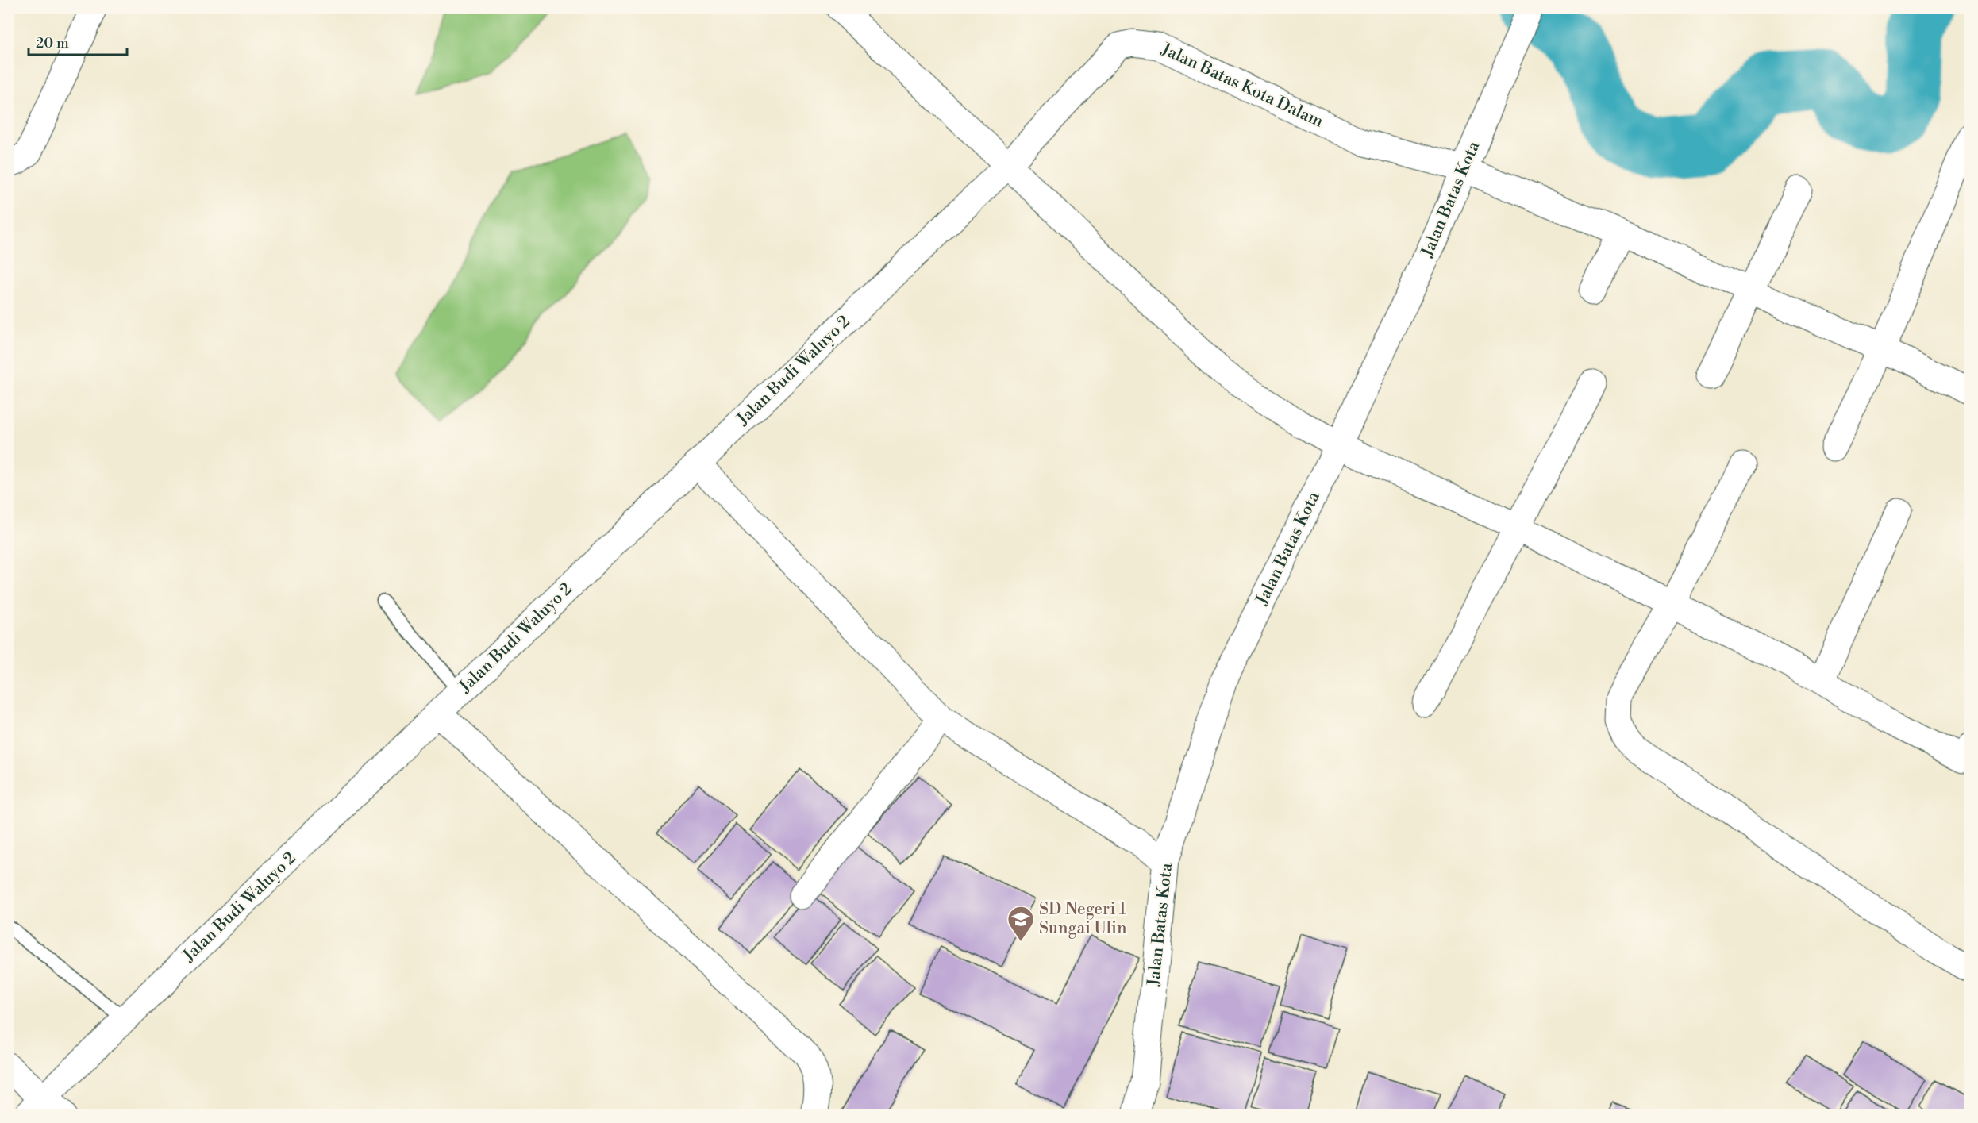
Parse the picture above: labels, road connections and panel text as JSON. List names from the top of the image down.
{
  "streets": {
    "street": ["Jalan Batas Kota Dalam", "Jalan Batas Kota", "Jalan Budi Waluyo 2"]
  },
  "crossings": [
    ["Jalan Batas Kota Dalam", "Jalan Batas Kota"],
    ["Jalan Batas Kota Dalam", "Jalan Budi Waluyo 2"]
  ],
  "places": {
    "school or university": ["SD Negeri 1 Sungai Ulin"]
  },
  "scale_bar": "20 m"
}
